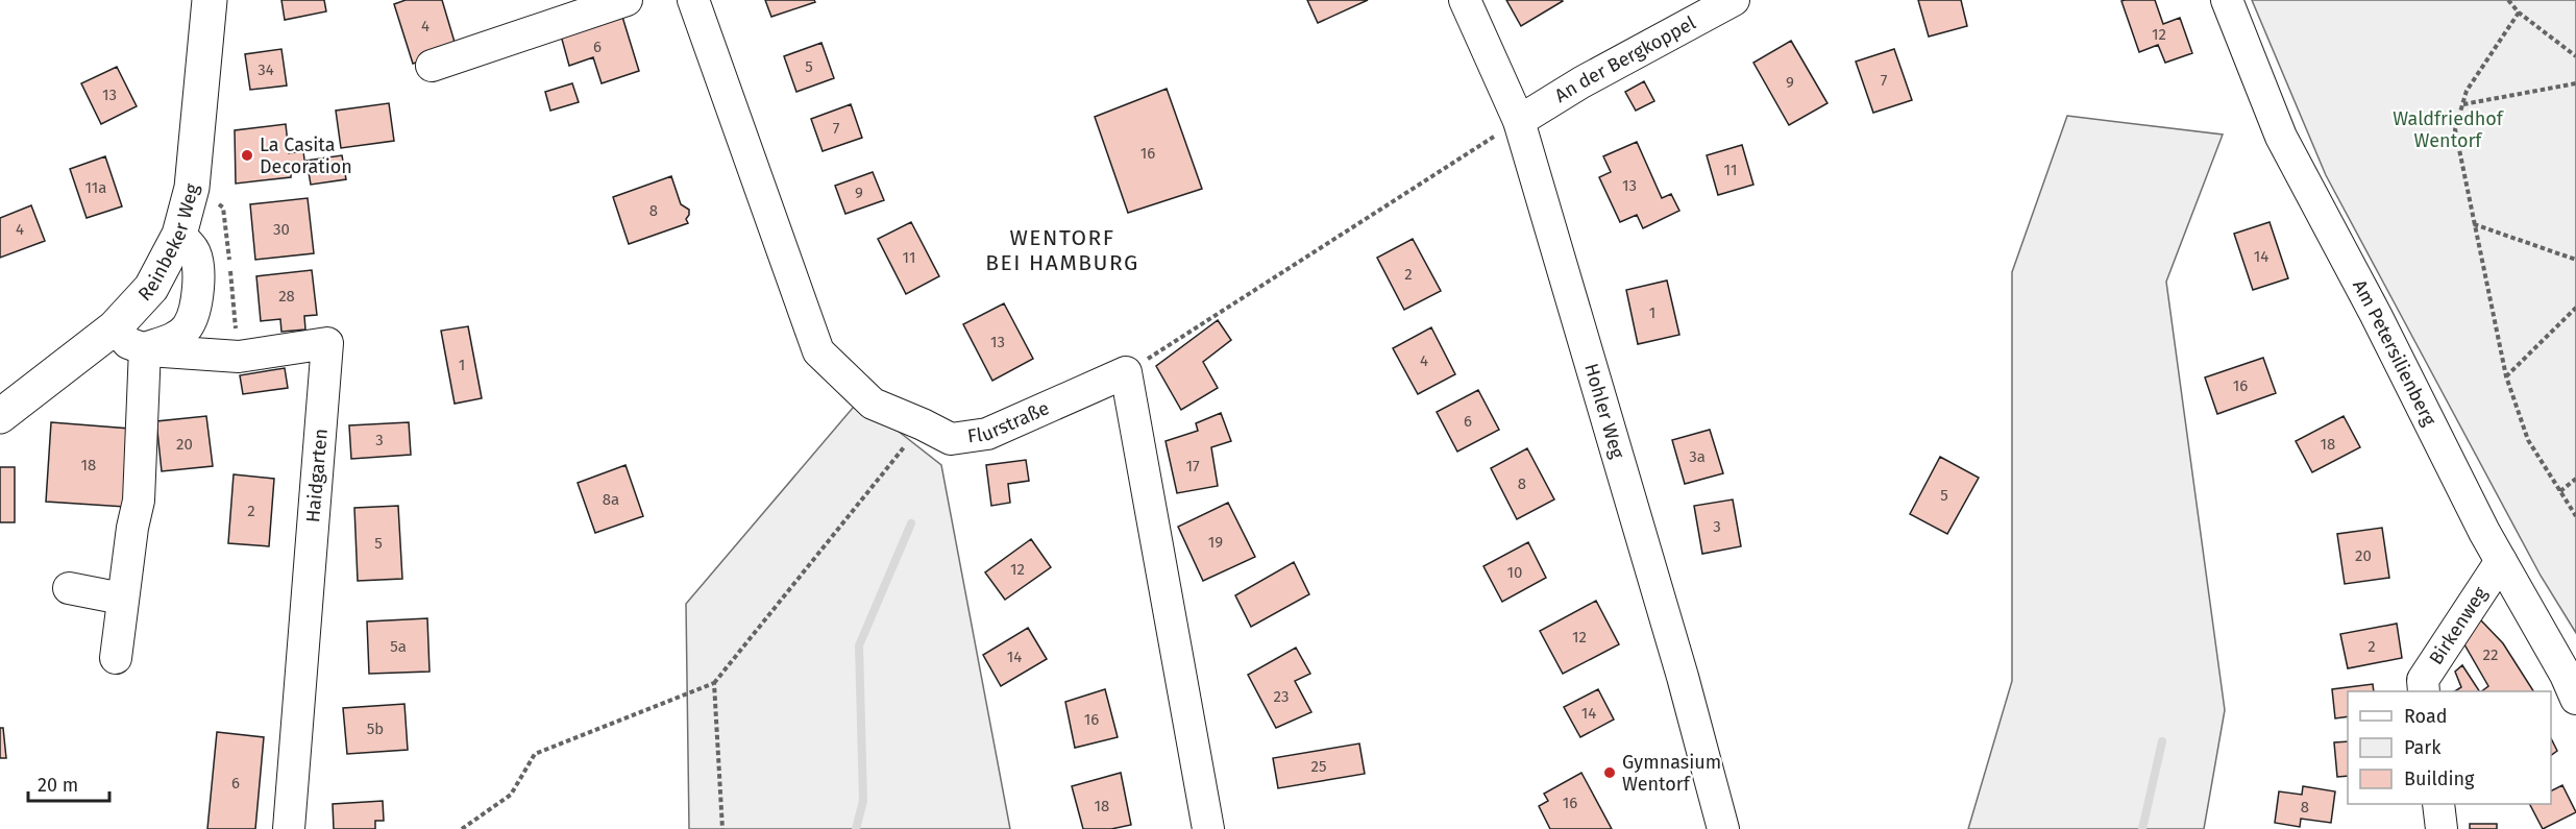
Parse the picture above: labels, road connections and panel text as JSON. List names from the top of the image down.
{
  "streets": {
    "main road": ["Reinbeker Weg"],
    "street": [
      "An der Bergkoppel",
      "Am Petersilienberg",
      "Hohler Weg",
      "Flurstraße",
      "Haidgarten",
      "Birkenweg"
    ]
  },
  "crossings": [
    ["An der Bergkoppel", "Hohler Weg"],
    ["Reinbeker Weg", "Haidgarten"],
    ["Am Petersilienberg", "Birkenweg"]
  ],
  "districts": ["WENTORF BEI HAMBURG"],
  "parks": ["Waldfriedhof Wentorf"],
  "places": ["La Casita Decoration", "Gymnasium Wentorf"],
  "house_numbers": [
    "4",
    "12",
    "6",
    "5",
    "34",
    "7",
    "9",
    "13",
    "7",
    "16",
    "11",
    "13",
    "11a",
    "9",
    "8",
    "4",
    "30",
    "14",
    "11",
    "2",
    "28",
    "1",
    "13",
    "4",
    "1",
    "16",
    "6",
    "3",
    "20",
    "18",
    "3a",
    "18",
    "17",
    "8",
    "5",
    "8a",
    "2",
    "3",
    "19",
    "5",
    "20",
    "12",
    "10",
    "12",
    "5a",
    "2",
    "22",
    "14",
    "23",
    "14",
    "16",
    "5b",
    "25",
    "6",
    "16",
    "18",
    "8"
  ],
  "legend": ["Road", "Park", "Building"],
  "scale_bar": "20 m"
}
